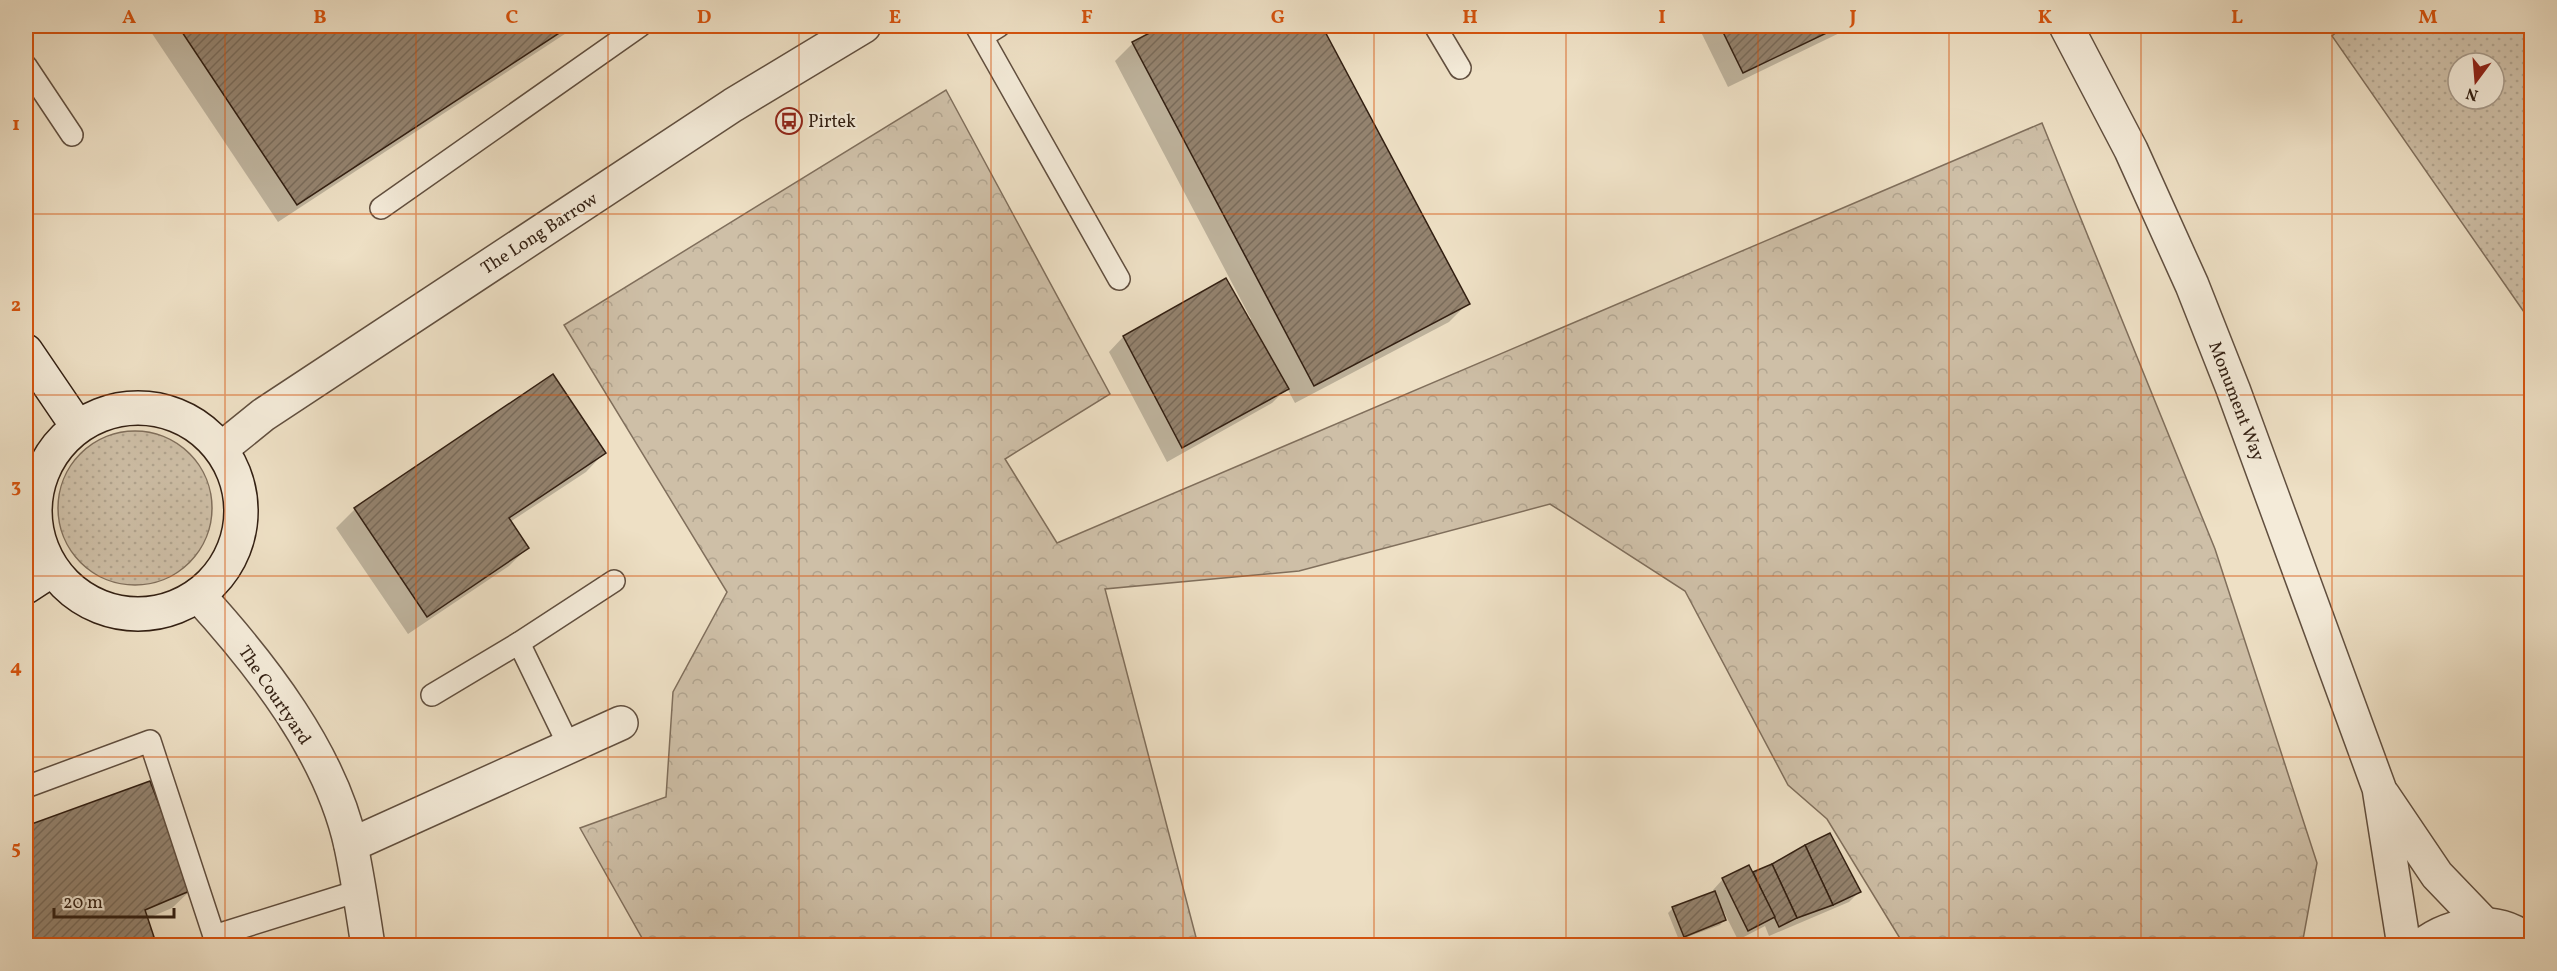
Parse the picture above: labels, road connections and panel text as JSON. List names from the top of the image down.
{
  "streets": {
    "street": ["The Long Barrow", "Monument Way", "The Courtyard"]
  },
  "crossings": [
    ["The Long Barrow", "The Courtyard"]
  ],
  "places": {
    "bus stop": ["Pirtek"]
  },
  "scale_bar": "20 m",
  "north": "bottom",
  "grid": {
    "columns": [
      "A",
      "B",
      "C",
      "D",
      "E",
      "F",
      "G",
      "H",
      "I",
      "J",
      "K",
      "L",
      "M"
    ],
    "rows": [
      "1",
      "2",
      "3",
      "4",
      "5"
    ]
  }
}
